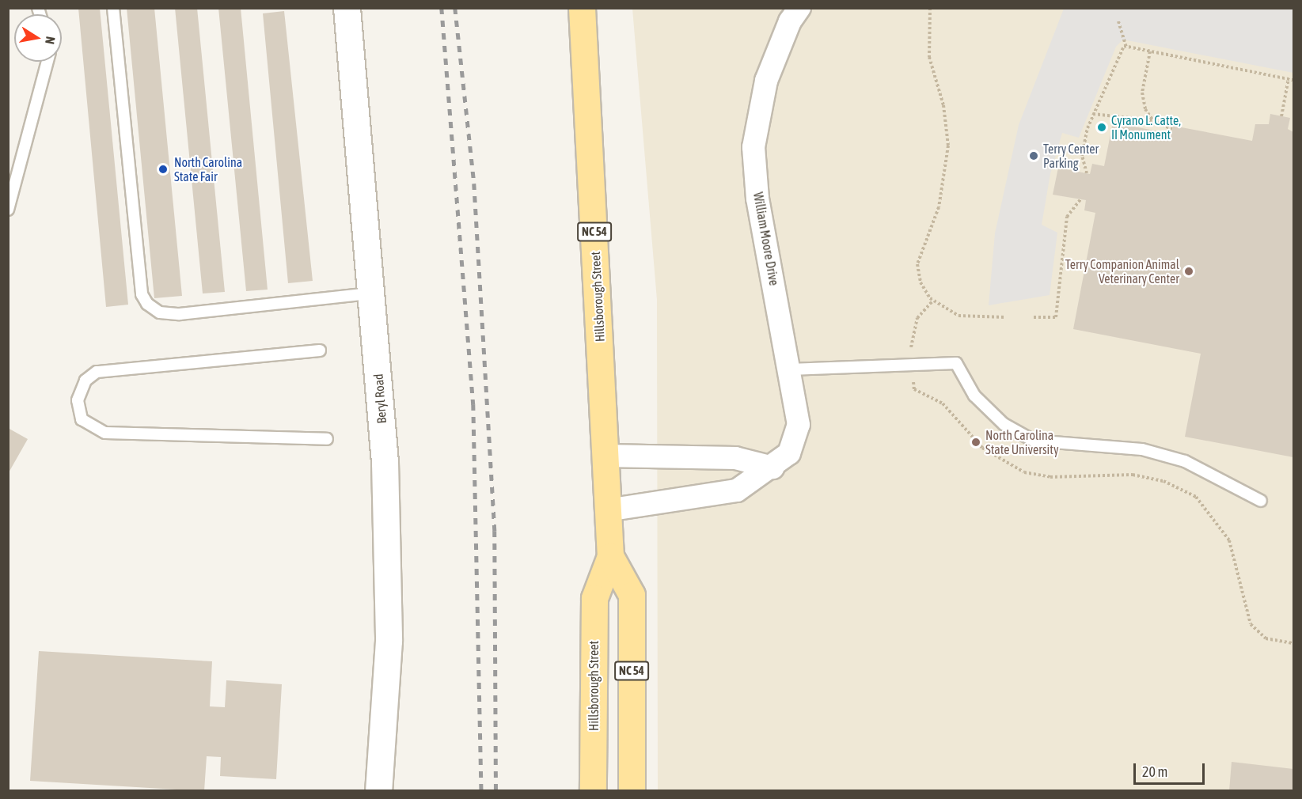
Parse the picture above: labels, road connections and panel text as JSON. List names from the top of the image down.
{
  "streets": {
    "main road": ["NC 54", "Hillsborough Street"],
    "street": ["William Moore Drive", "Beryl Road"]
  },
  "crossings": [
    ["William Moore Drive", "Hillsborough Street"]
  ],
  "places": [
    "Cyrano L. Catte, II Monument",
    "Terry Center Parking",
    "North Carolina State Fair",
    "Terry Companion Animal Veterinary Center",
    "North Carolina State University"
  ],
  "scale_bar": "20 m",
  "north": "right"
}
